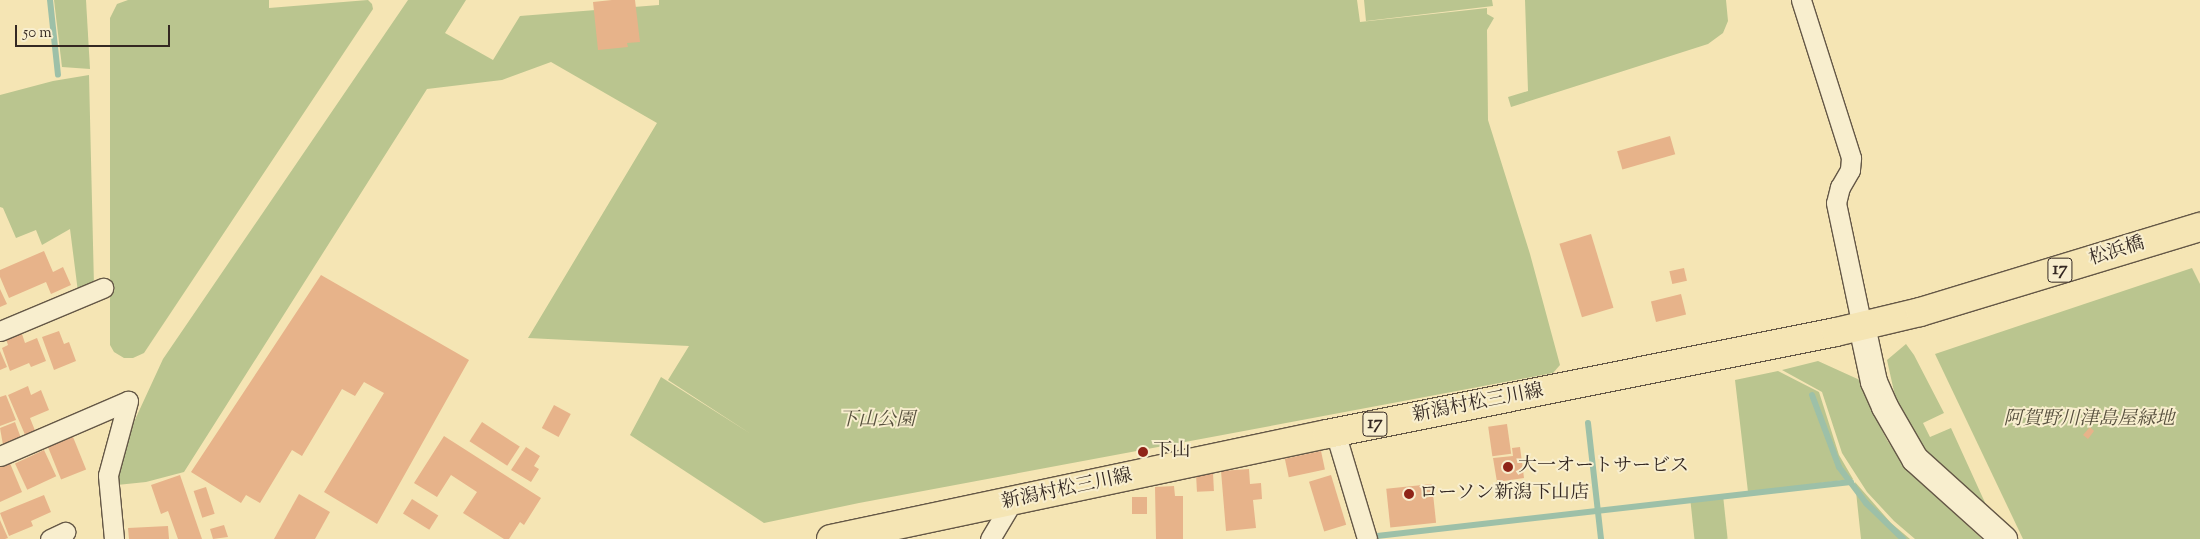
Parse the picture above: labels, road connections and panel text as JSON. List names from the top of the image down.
{
  "streets": {
    "main road": ["松浜橋", "17", "新潟村松三川線"]
  },
  "crossings": [
    ["松浜橋", "新潟村松三川線"]
  ],
  "parks": ["阿賀野川津島屋緑地", "下山公園"],
  "places": ["下山", "大一オートサービス", "ローソン新潟下山店"],
  "scale_bar": "50 m"
}
